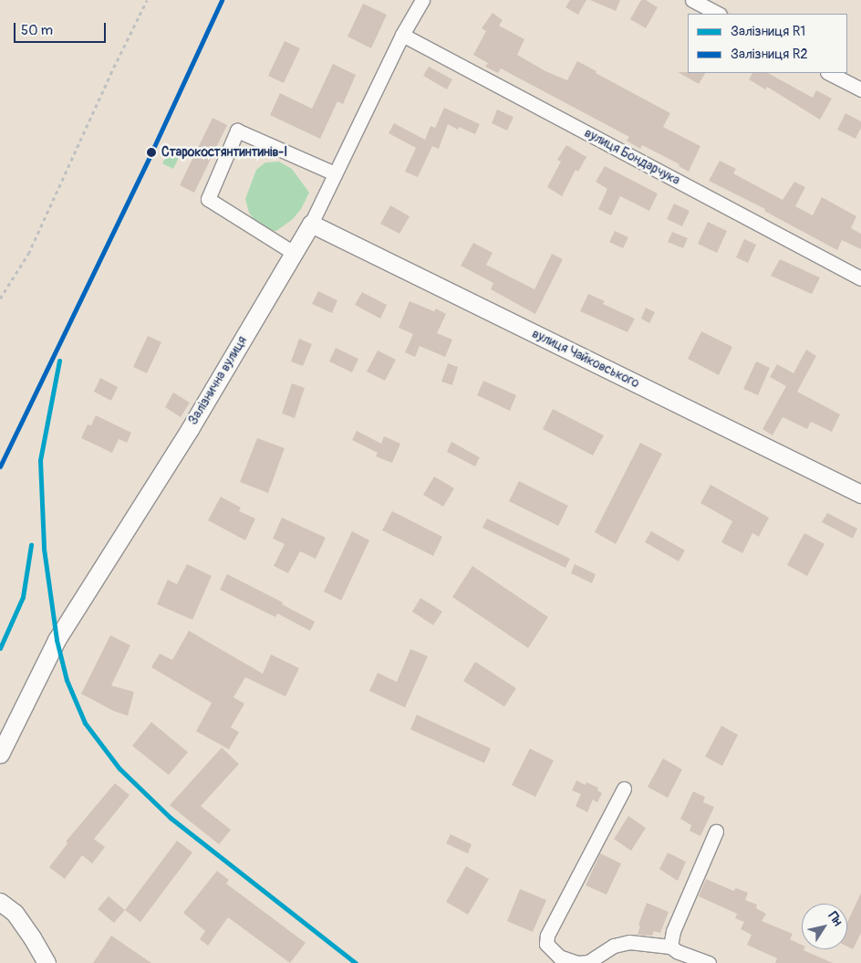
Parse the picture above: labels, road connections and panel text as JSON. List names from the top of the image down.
{
  "streets": {
    "street": ["вулиця Бондарчука", "вулиця Чайковського", "Залізнична вулиця"]
  },
  "crossings": [
    ["вулиця Бондарчука", "Залізнична вулиця"],
    ["вулиця Чайковського", "Залізнична вулиця"]
  ],
  "places": ["Старокостянтинтинів-І"],
  "lines": ["rail line R2", "rail line R1"],
  "legend": ["Залізниця R1", "Залізниця R2"],
  "scale_bar": "50 m",
  "north": "top right"
}
